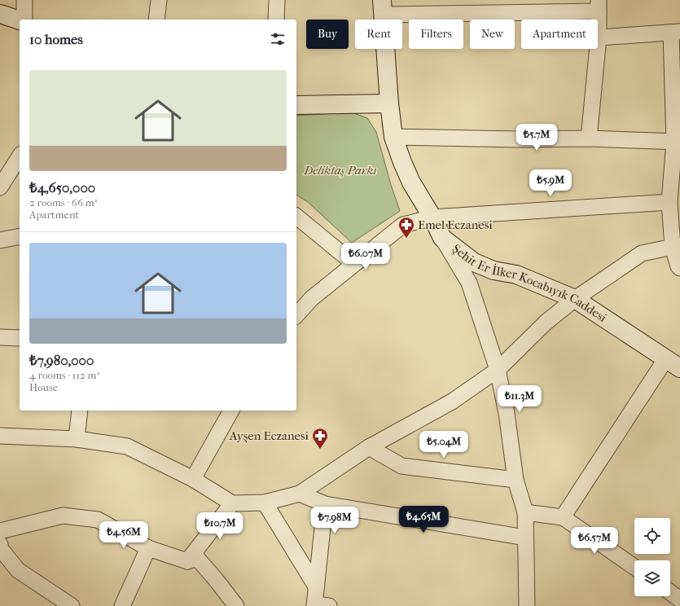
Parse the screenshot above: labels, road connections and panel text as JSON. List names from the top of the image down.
{
  "streets": {
    "main road": ["Şehit Er İlker Kocabıyık Caddesi"]
  },
  "parks": ["Deliktaş Parkı"],
  "places": {
    "pharmacy": ["Emel Eczanesi", "Ayşen Eczanesi"]
  },
  "page": {
    "chip": [
      "Buy",
      "Rent",
      "Filters",
      "New",
      "Apartment"
    ],
    "heading": "10 homes",
    "list": [
      {
        "name": "₺4,650,000",
        "note": "2 rooms · 66 m² · Apartment"
      },
      {
        "name": "₺7,980,000",
        "note": "4 rooms · 112 m² · House"
      }
    ],
    "price": [
      "₺5.7M",
      "₺5.9M",
      "₺6.07M",
      "₺11.3M",
      "₺5.04M",
      "₺4.65M",
      "₺7.98M",
      "₺10.7M",
      "₺4.56M",
      "₺6.57M"
    ]
  }
}
